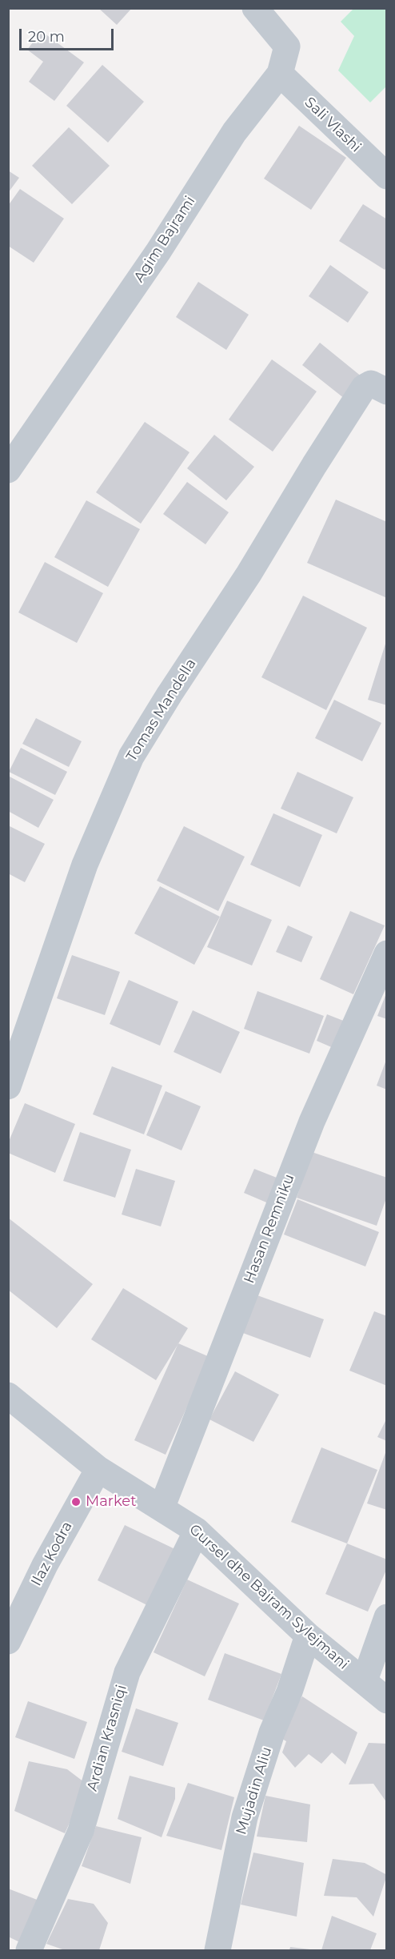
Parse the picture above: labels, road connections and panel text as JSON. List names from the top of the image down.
{
  "streets": {
    "street": [
      "Sali Vlashi",
      "Agim Bajrami",
      "Tomas Mandella",
      "Hasan Remniku",
      "Ilaz Kodra",
      "Gursel dhe Bajram Sylejmani",
      "Ardian Krasniqi",
      "Mujadin Aliu"
    ]
  },
  "crossings": [
    ["Sali Vlashi", "Agim Bajrami"],
    ["Hasan Remniku", "Gursel dhe Bajram Sylejmani"],
    ["Ilaz Kodra", "Gursel dhe Bajram Sylejmani"],
    ["Gursel dhe Bajram Sylejmani", "Ardian Krasniqi"],
    ["Gursel dhe Bajram Sylejmani", "Mujadin Aliu"]
  ],
  "places": ["Market"],
  "scale_bar": "20 m"
}
